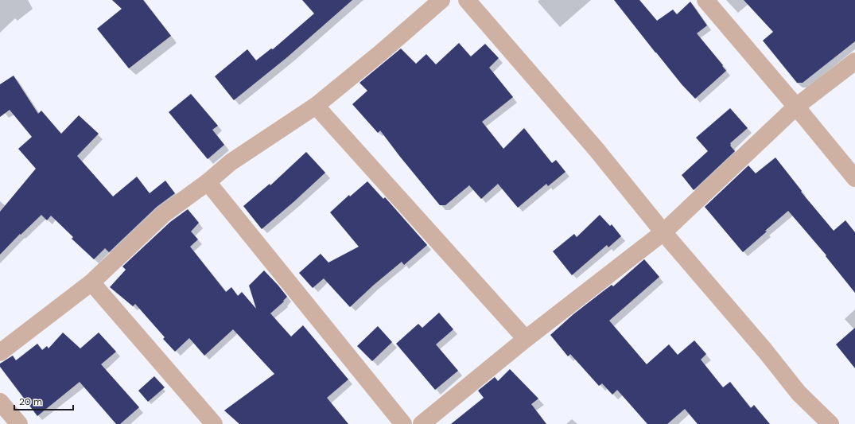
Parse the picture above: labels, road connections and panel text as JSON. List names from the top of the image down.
{
  "scale_bar": "20 m"
}
